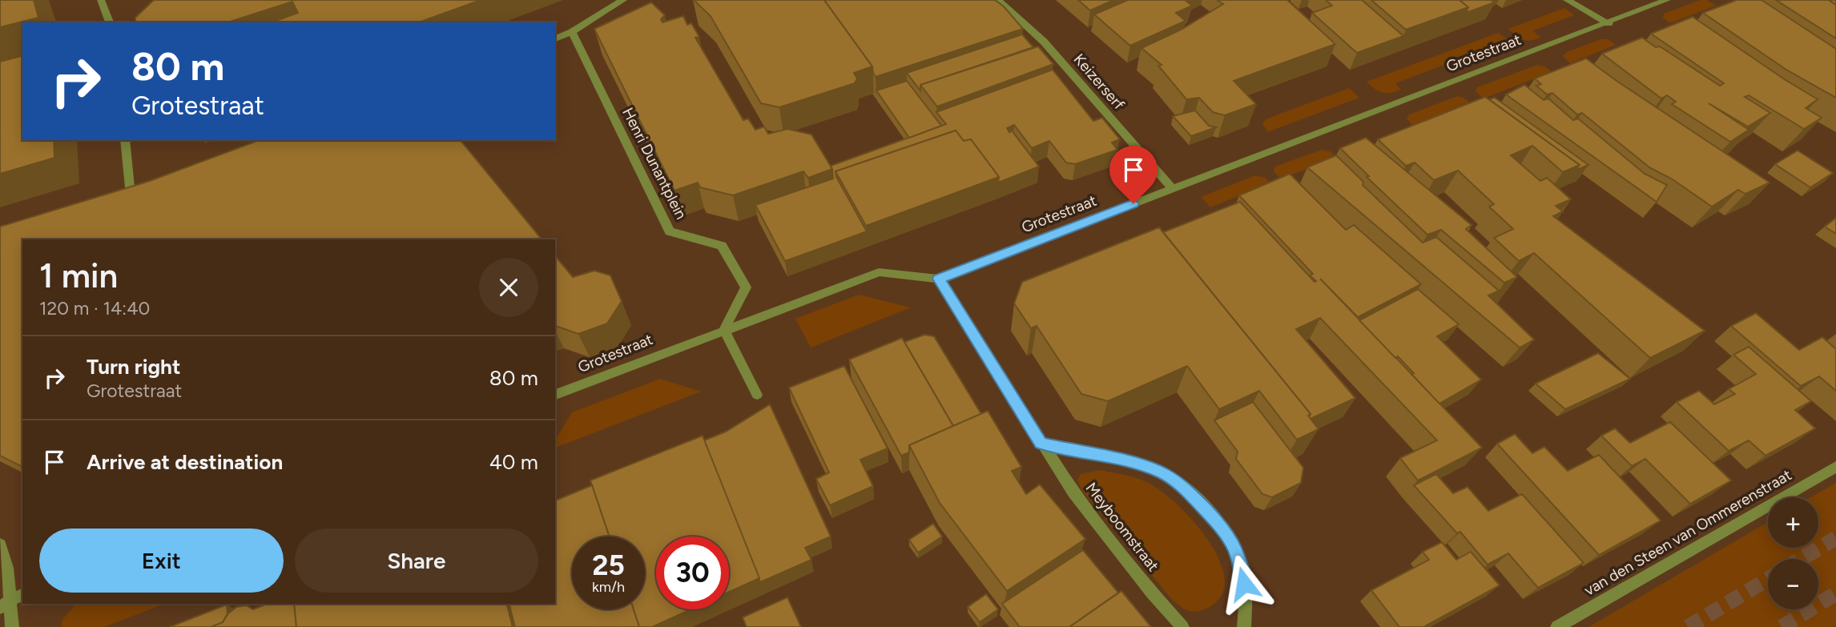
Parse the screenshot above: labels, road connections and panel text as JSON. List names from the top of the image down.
{
  "streets": {
    "street": [
      "Grotestraat",
      "Keizerserf",
      "Henri Dunantplein",
      "Meyboomstraat",
      "van den Steen van Ommerenstraat"
    ]
  },
  "crossings": [
    ["Grotestraat", "Keizerserf"],
    ["Grotestraat", "Henri Dunantplein"],
    ["Grotestraat", "Meyboomstraat"]
  ],
  "page": {
    "turn": ["80 m", "Grotestraat"],
    "heading": ["1 min", "120 m · 14:40"],
    "list": [
      {
        "name": "Turn right",
        "note": "Grotestraat",
        "value": "80 m"
      },
      {
        "name": "Arrive at destination",
        "value": "40 m"
      }
    ],
    "map_buttons": ["+", "−"],
    "buttons": ["Exit", "Share"],
    "speed": "25 km/h",
    "limit": "30"
  }
}
